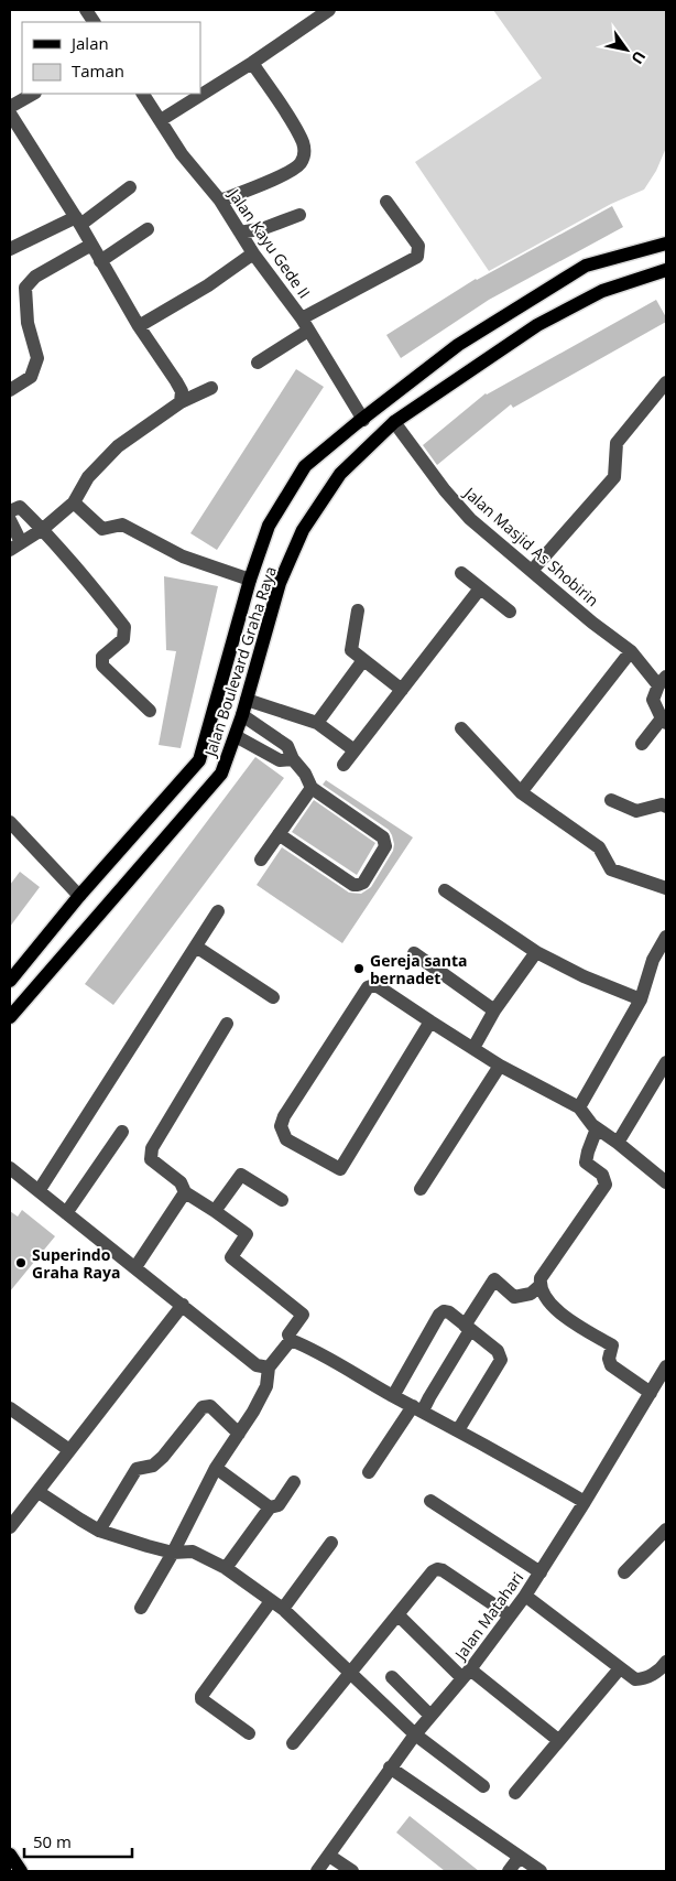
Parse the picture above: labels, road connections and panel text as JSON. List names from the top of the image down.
{
  "streets": {
    "main road": ["Jalan Boulevard Graha Raya"],
    "street": ["Jalan Kayu Gede II", "Jalan Masjid As Shobirin", "Jalan Matahari"]
  },
  "crossings": [
    ["Jalan Kayu Gede II", "Jalan Boulevard Graha Raya"],
    ["Jalan Masjid As Shobirin", "Jalan Boulevard Graha Raya"]
  ],
  "places": ["Gereja santa bernadet", "Superindo Graha Raya"],
  "legend": ["Jalan", "Taman"],
  "scale_bar": "50 m",
  "north": "bottom right"
}
